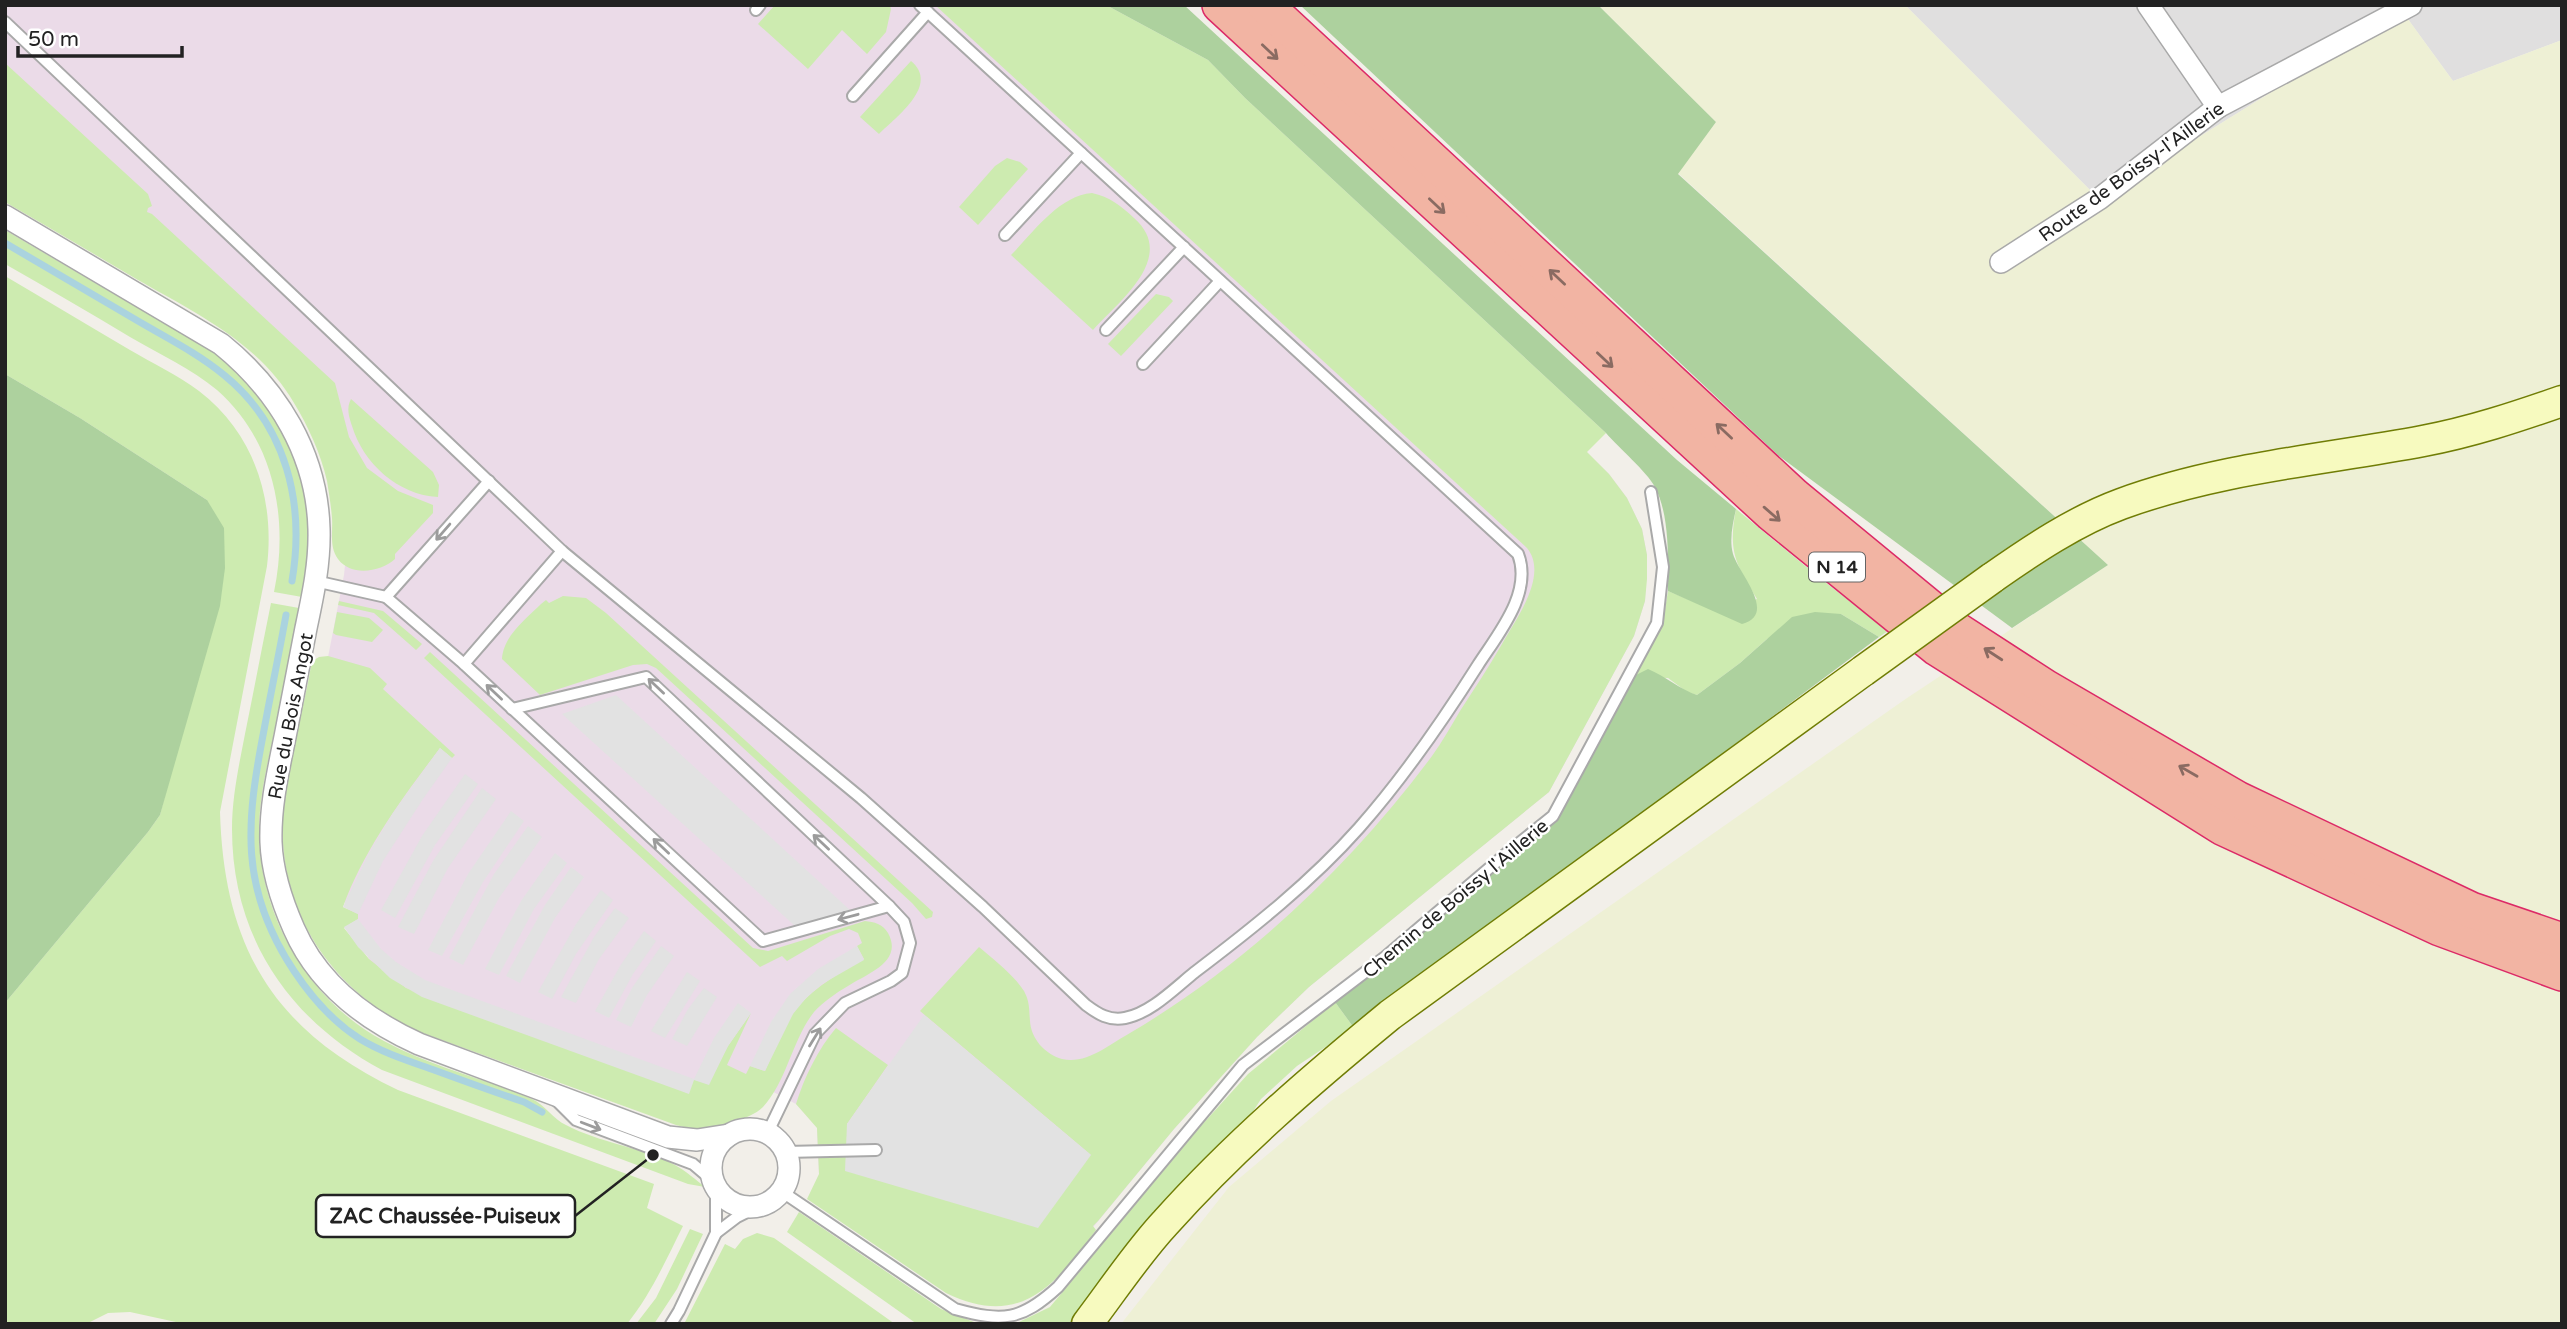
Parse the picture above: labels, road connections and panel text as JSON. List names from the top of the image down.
{
  "streets": {
    "highway": ["N 14"],
    "street": ["Route de Boissy-l'Aillerie", "Rue du Bois Angot"],
    "lane": ["Chemin de Boissy l'Aillerie"]
  },
  "crossings": [
    ["Rue du Bois Angot", "Chemin de Boissy l'Aillerie"]
  ],
  "places": ["ZAC Chaussée-Puiseux"],
  "scale_bar": "50 m"
}
